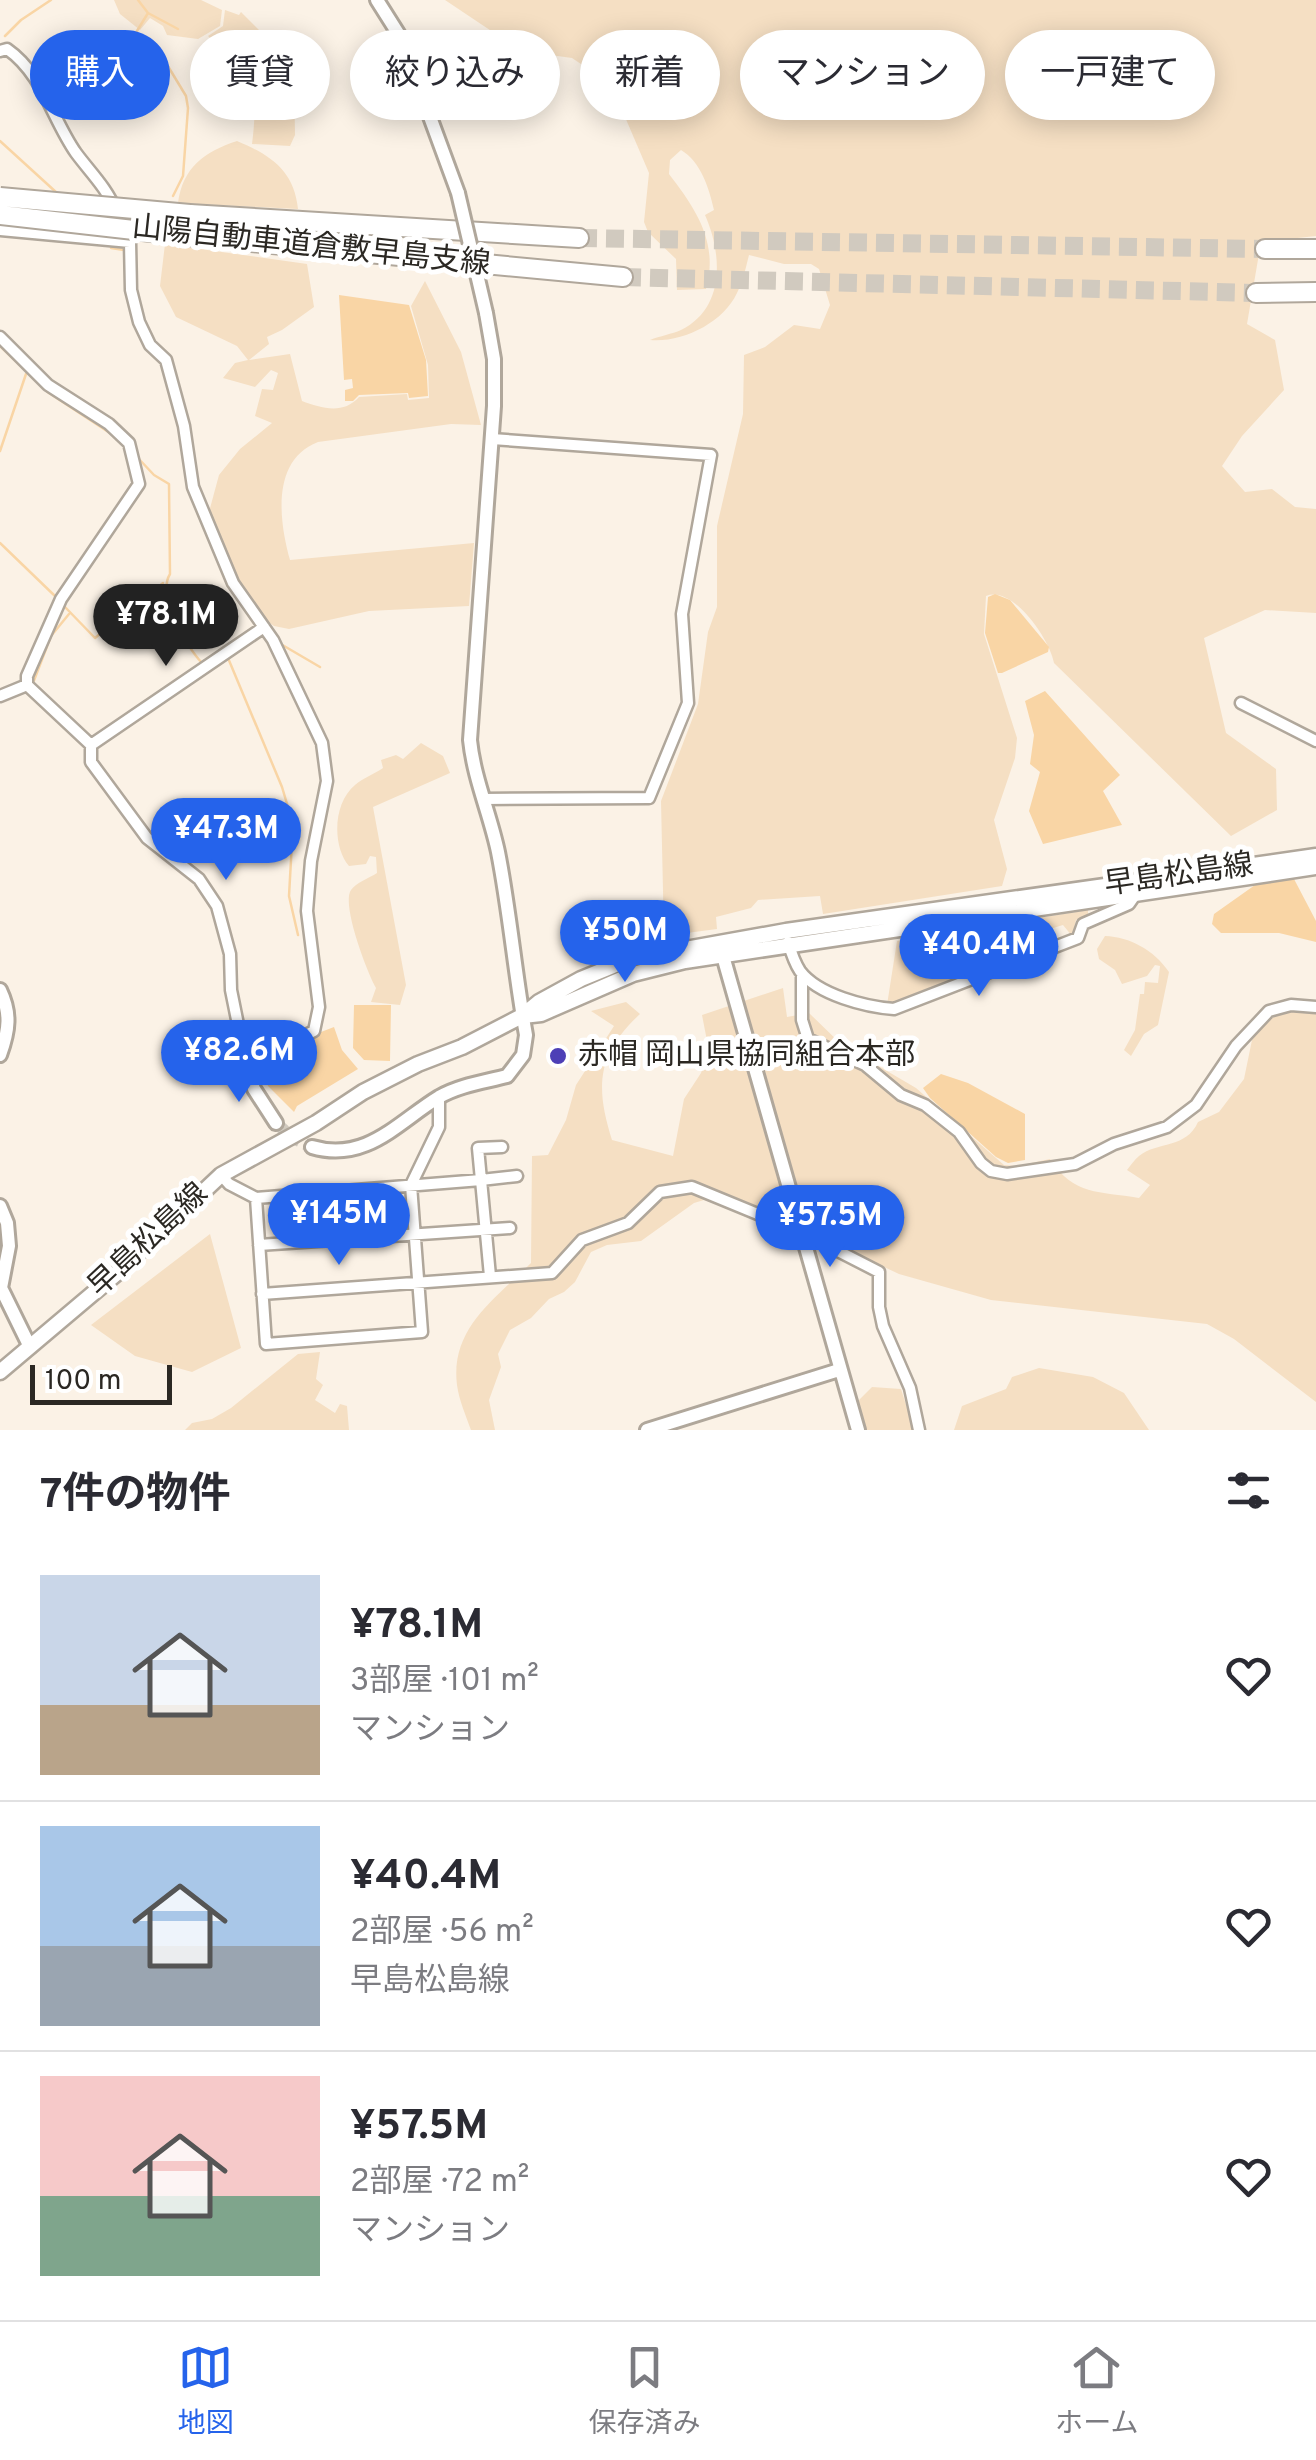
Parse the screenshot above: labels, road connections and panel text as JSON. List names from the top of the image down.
{
  "streets": {
    "highway": ["山陽自動車道倉敷早島支線"],
    "main road": ["早島松島線"]
  },
  "places": ["赤帽 岡山県協同組合本部"],
  "scale_bar": "100 m",
  "page": {
    "chip": [
      "購入",
      "賃貸",
      "絞り込み",
      "新着",
      "マンション",
      "一戸建て"
    ],
    "price": [
      "¥78.1M",
      "¥47.3M",
      "¥50M",
      "¥40.4M",
      "¥82.6M",
      "¥145M",
      "¥57.5M"
    ],
    "scale": "100 m",
    "heading": "7件の物件",
    "list": [
      {
        "name": "¥78.1M",
        "note": "3部屋 · 101 m² · マンション"
      },
      {
        "name": "¥40.4M",
        "note": "2部屋 · 56 m² · 早島松島線"
      },
      {
        "name": "¥57.5M",
        "note": "2部屋 · 72 m² · マンション"
      }
    ],
    "tabs": ["地図", "保存済み", "ホーム"]
  }
}
